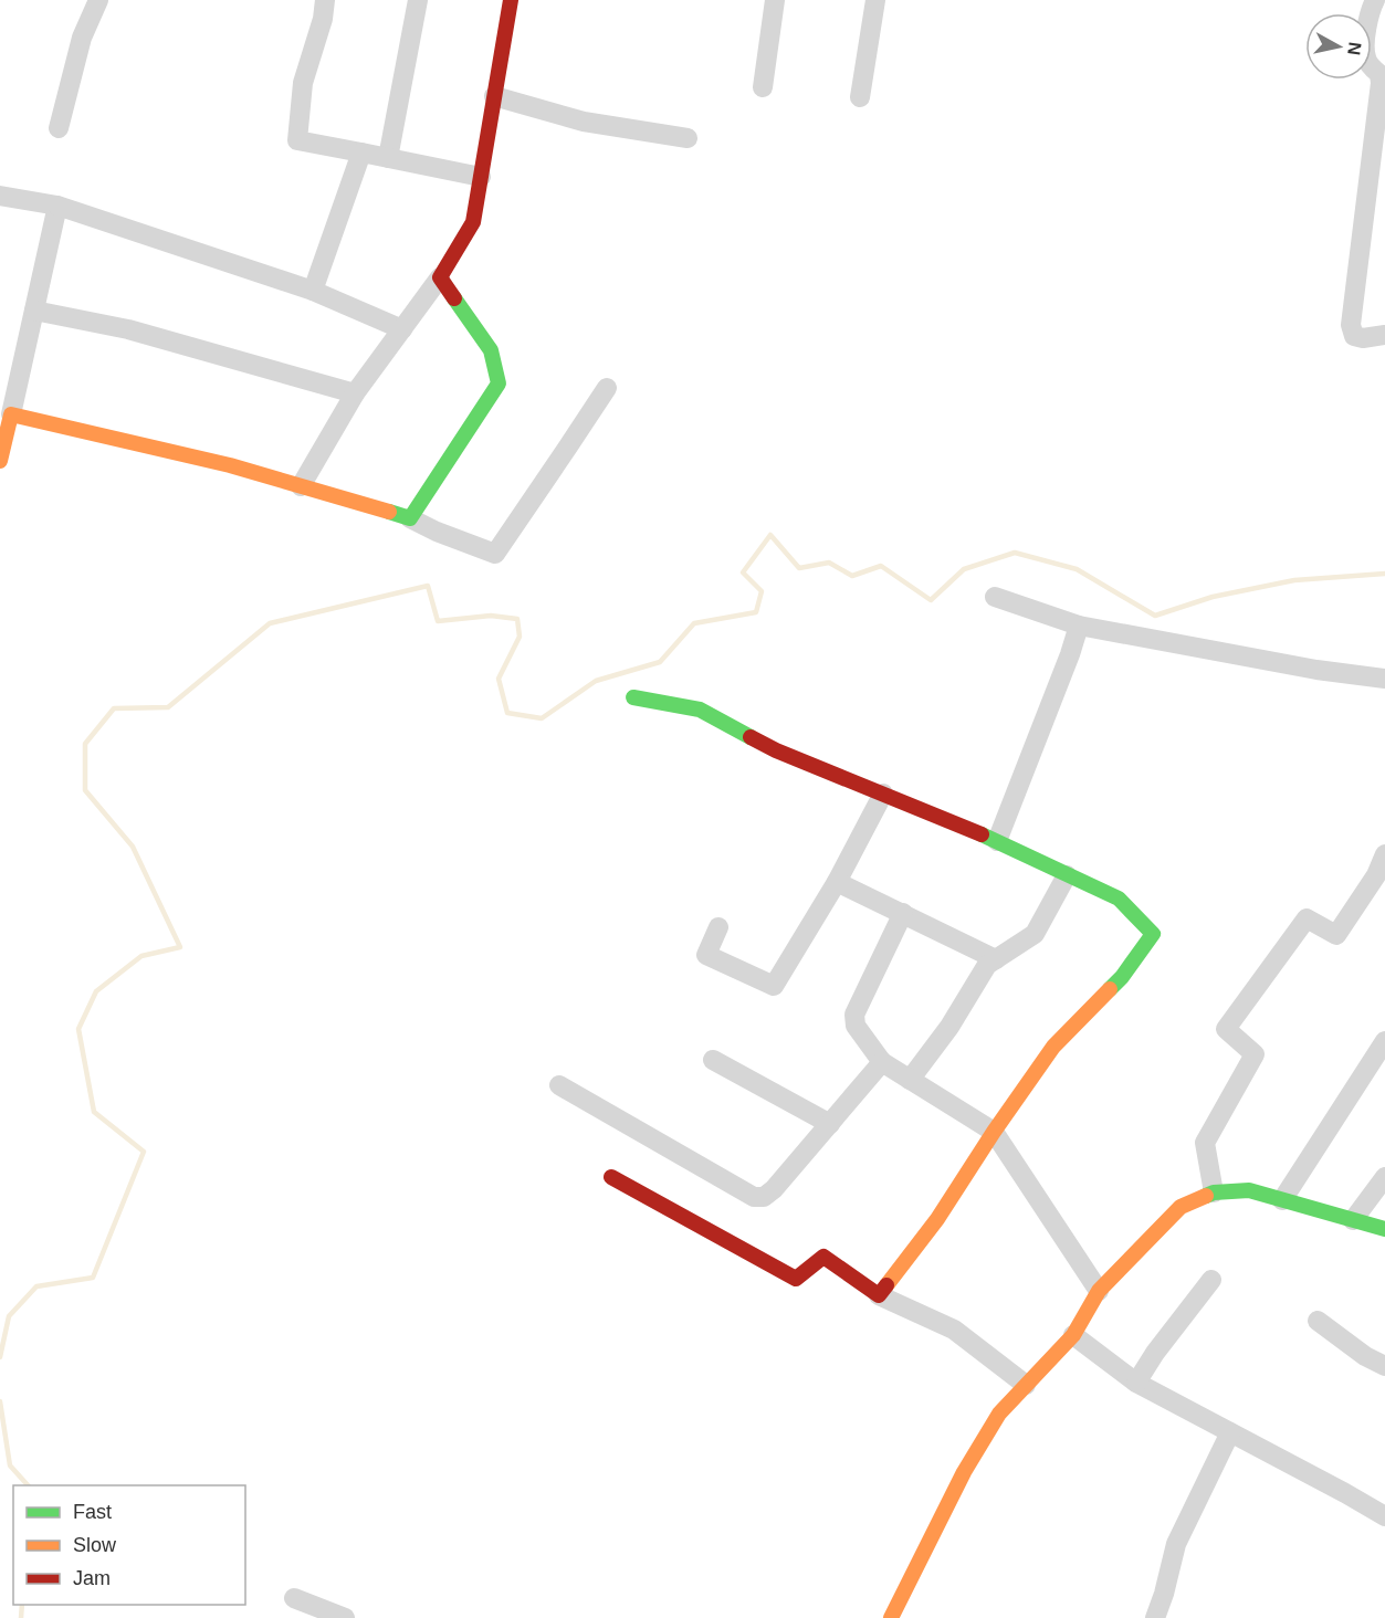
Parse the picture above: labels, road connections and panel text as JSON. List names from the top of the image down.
{
  "legend": ["Fast", "Slow", "Jam"],
  "north": "right"
}
